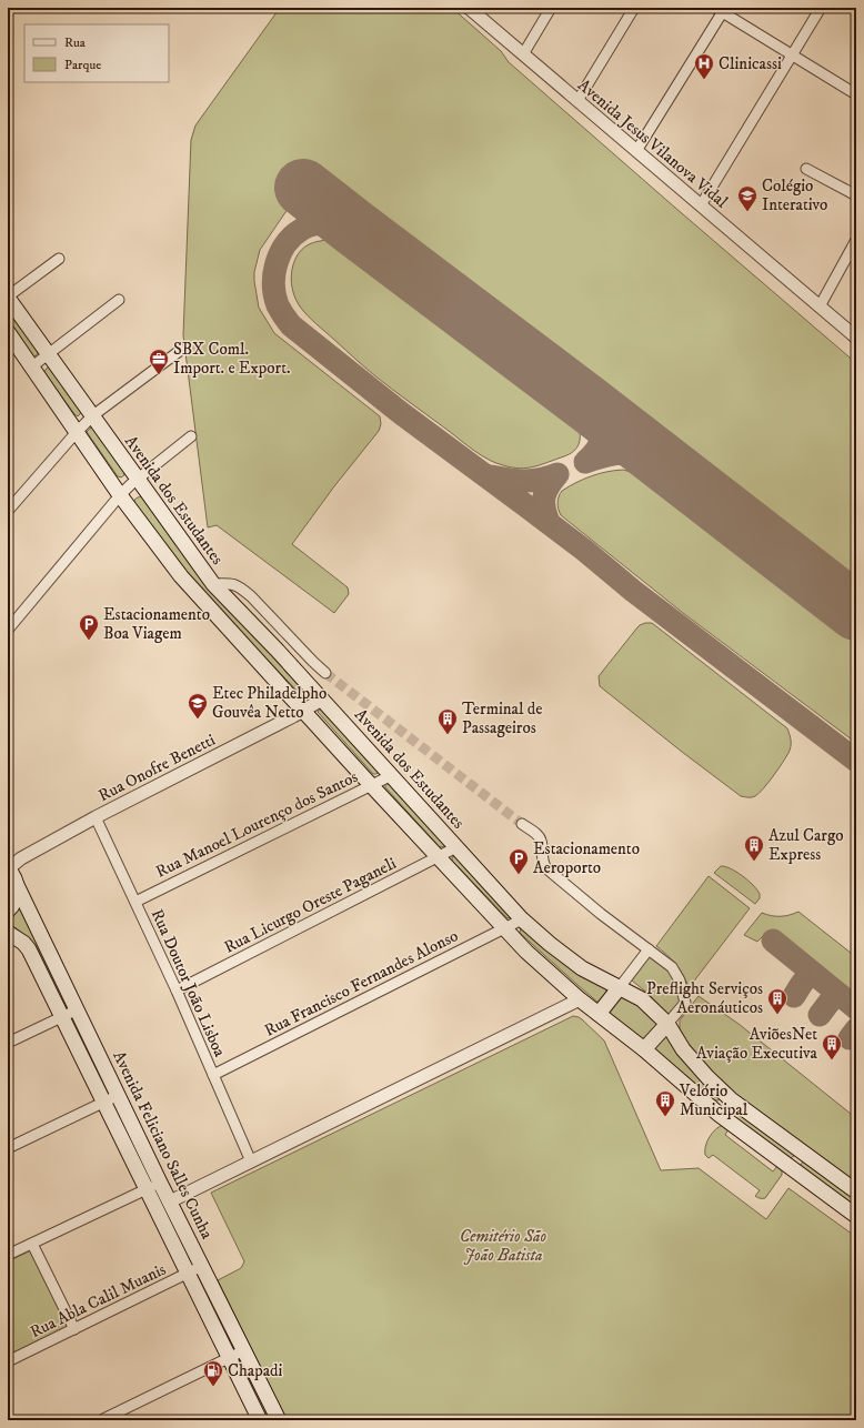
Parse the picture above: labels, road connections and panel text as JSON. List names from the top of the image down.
{
  "streets": {
    "main road": ["Avenida dos Estudantes", "Avenida Feliciano Salles Cunha"],
    "street": [
      "Avenida Jesus Vilanova Vidal",
      "Rua Onofre Benetti",
      "Rua Manoel Lourenço dos Santos",
      "Rua Licurgo Oreste Paganeli",
      "Rua Doutor João Lisboa",
      "Rua Francisco Fernandes Alonso",
      "Rua Abla Calil Muanis"
    ]
  },
  "crossings": [
    ["Avenida dos Estudantes", "Rua Onofre Benetti"],
    ["Avenida dos Estudantes", "Rua Manoel Lourenço dos Santos"],
    ["Avenida dos Estudantes", "Rua Licurgo Oreste Paganeli"],
    ["Avenida dos Estudantes", "Rua Francisco Fernandes Alonso"],
    ["Rua Onofre Benetti", "Rua Doutor João Lisboa"],
    ["Rua Onofre Benetti", "Avenida Feliciano Salles Cunha"],
    ["Rua Manoel Lourenço dos Santos", "Rua Doutor João Lisboa"],
    ["Rua Licurgo Oreste Paganeli", "Rua Doutor João Lisboa"],
    ["Rua Doutor João Lisboa", "Rua Francisco Fernandes Alonso"],
    ["Avenida Feliciano Salles Cunha", "Rua Abla Calil Muanis"]
  ],
  "parks": ["Cemitério São João Batista"],
  "places": {
    "hospital": ["Clinicassi"],
    "school or university": ["Colégio Interativo", "Etec Philadelpho Gouvêa Netto"],
    "office": ["SBX Coml. Import. e Export."],
    "parking": ["Estacionamento Boa Viagem", "Estacionamento Aeroporto"],
    "building": [
      "Terminal de Passageiros",
      "Azul Cargo Express",
      "Preflight Serviços Aeronáuticos",
      "AviõesNet Aviação Executiva",
      "Velório Municipal"
    ],
    "fuel station": ["Chapadi"]
  },
  "legend": ["Rua", "Parque"]
}
